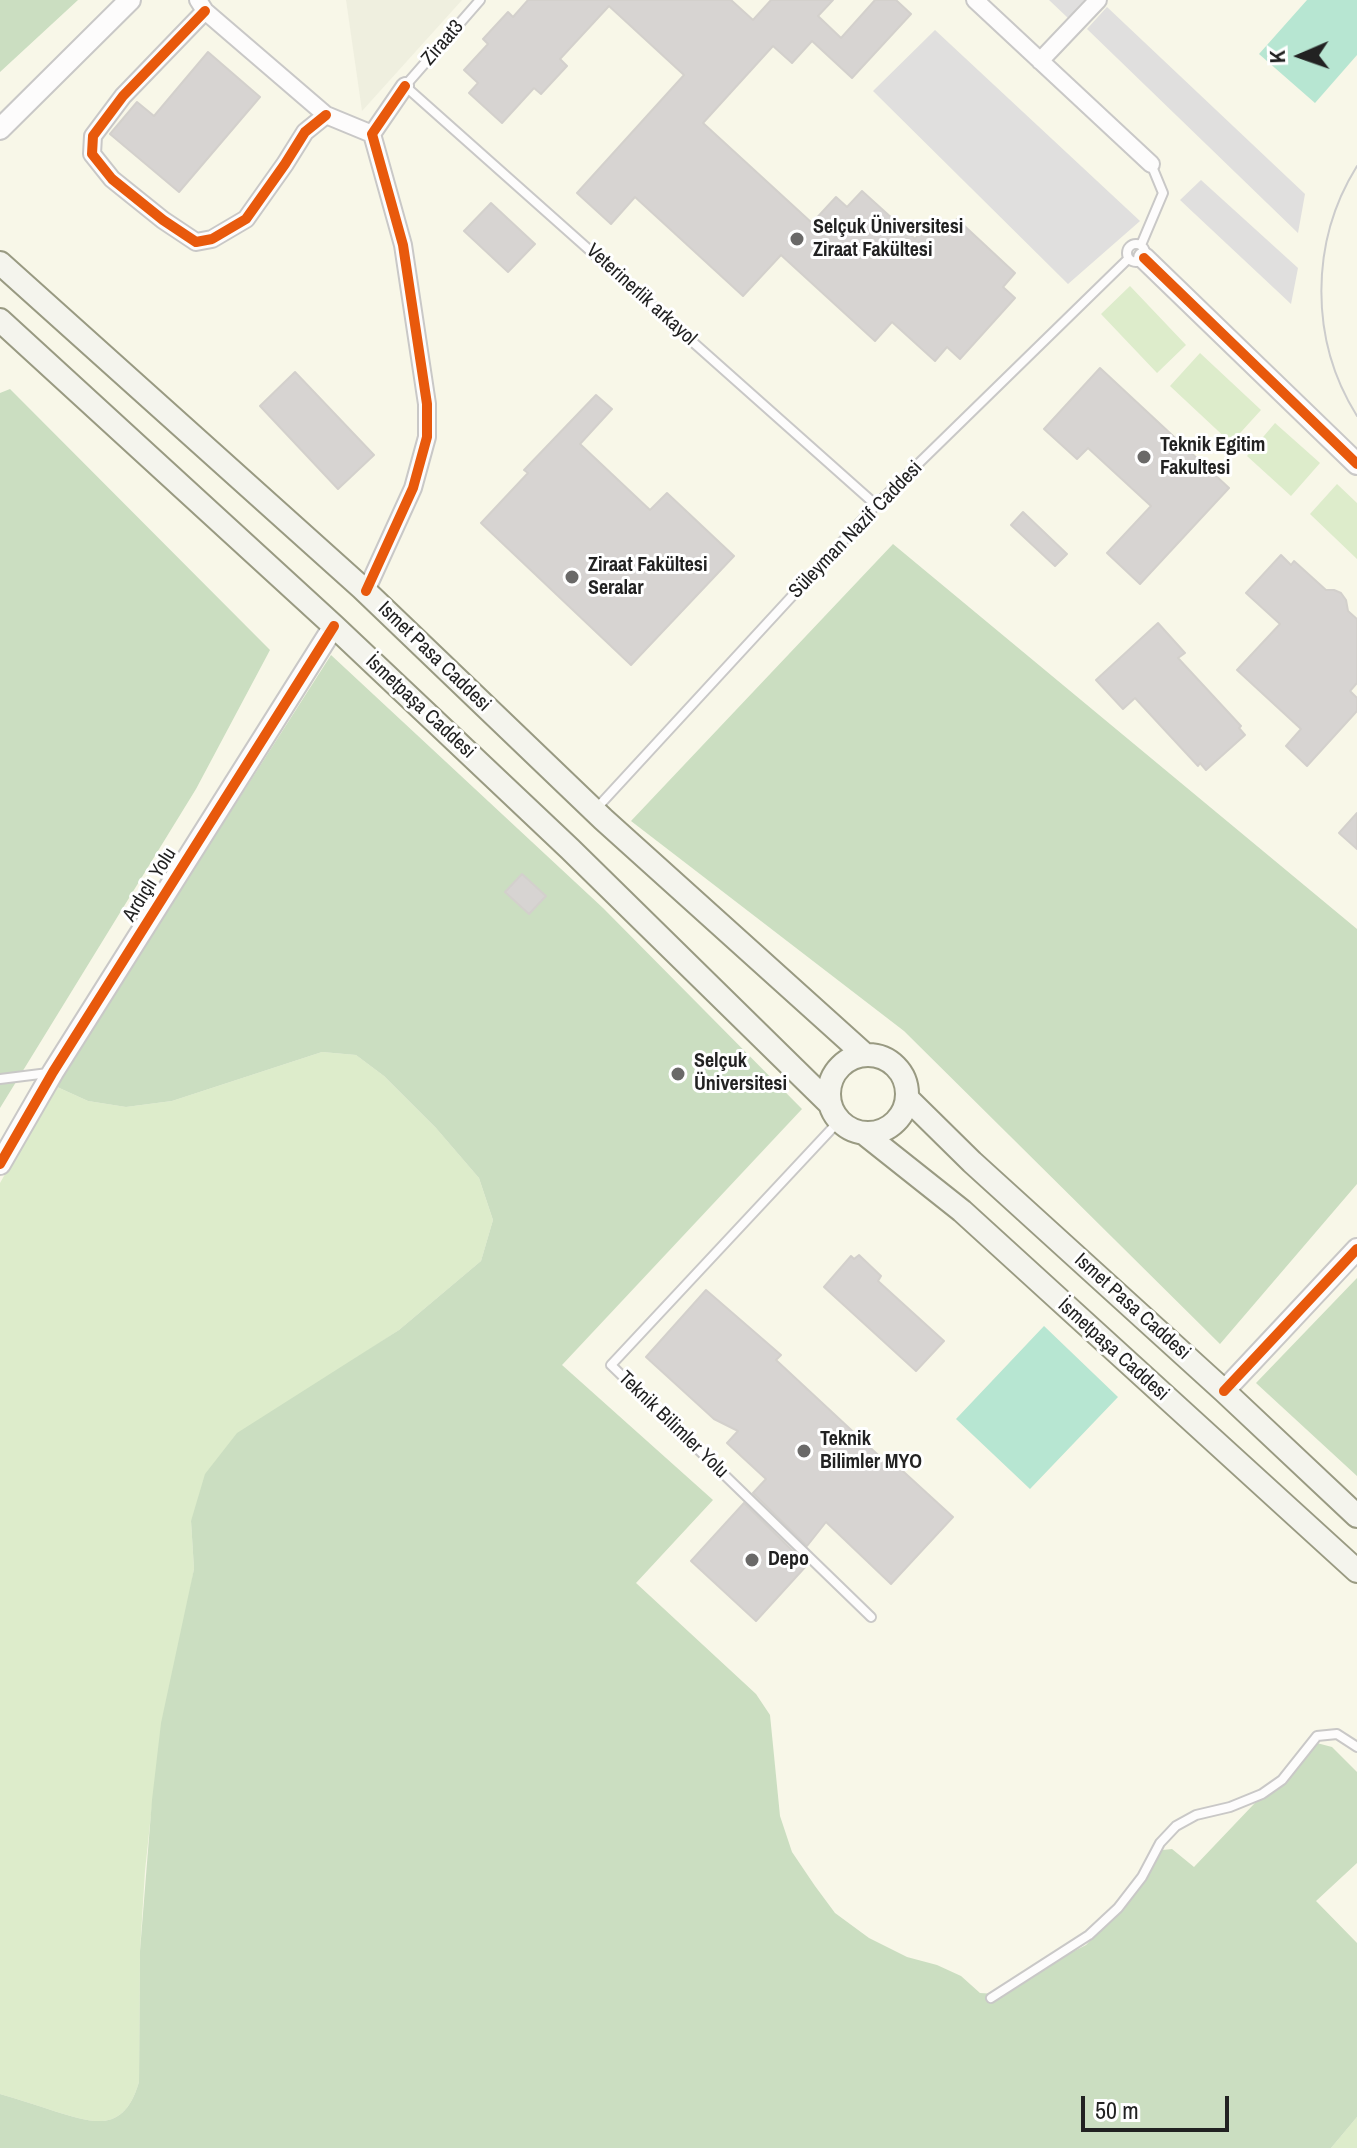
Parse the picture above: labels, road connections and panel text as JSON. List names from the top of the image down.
{
  "streets": {
    "main road": ["Ismet Pasa Caddesi", "İsmetpaşa Caddesi"],
    "street": ["Ardıçlı Yolu"],
    "lane": [
      "Ziraat3",
      "Veterinerlik arkayol",
      "Süleyman Nazif Caddesi",
      "Teknik Bilimler Yolu"
    ]
  },
  "crossings": [
    ["Ziraat3", "Veterinerlik arkayol"],
    ["Veterinerlik arkayol", "Süleyman Nazif Caddesi"],
    ["Süleyman Nazif Caddesi", "Ismet Pasa Caddesi"],
    ["Ismet Pasa Caddesi", "İsmetpaşa Caddesi"],
    ["Ismet Pasa Caddesi", "Teknik Bilimler Yolu"],
    ["İsmetpaşa Caddesi", "Ardıçlı Yolu"],
    ["İsmetpaşa Caddesi", "Teknik Bilimler Yolu"]
  ],
  "places": [
    "Selçuk Üniversitesi Ziraat Fakültesi",
    "Teknik Egitim Fakultesi",
    "Ziraat Fakültesi Seralar",
    "Selçuk Üniversitesi",
    "Teknik Bilimler MYO",
    "Depo"
  ],
  "scale_bar": "50 m",
  "north": "left"
}
